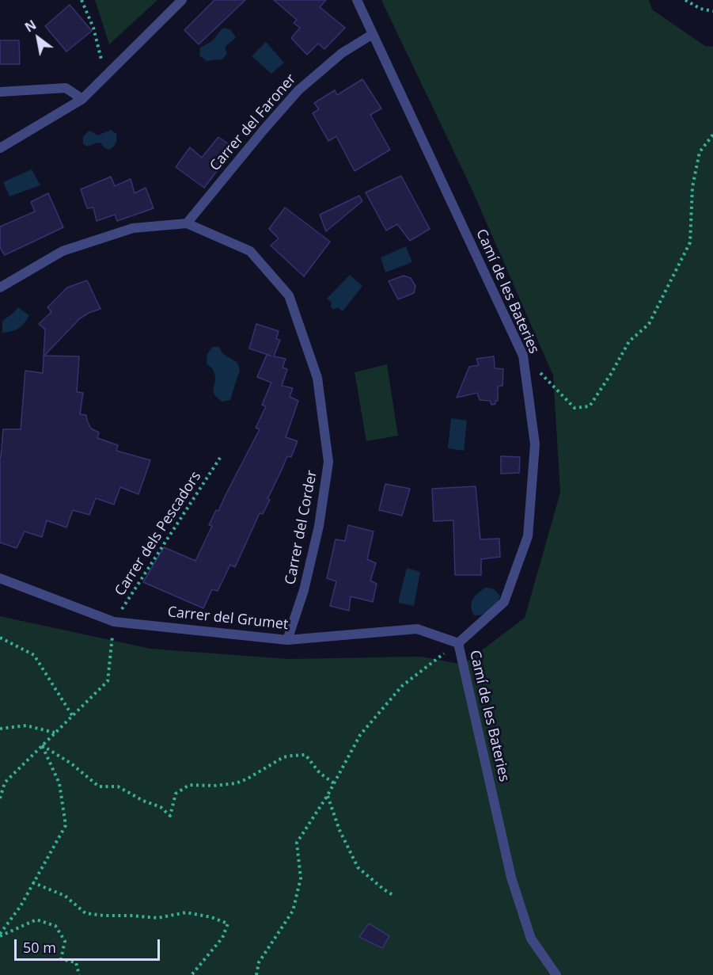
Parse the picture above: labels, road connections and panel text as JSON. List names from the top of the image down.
{
  "streets": {
    "street": [
      "Carrer del Faroner",
      "Camí de les Bateries",
      "Carrer del Corder",
      "Carrer del Grumet"
    ],
    "path": ["Carrer dels Pescadors"]
  },
  "crossings": [
    ["Carrer del Faroner", "Camí de les Bateries"],
    ["Carrer del Faroner", "Carrer del Corder"],
    ["Camí de les Bateries", "Carrer del Grumet"],
    ["Carrer del Corder", "Carrer del Grumet"],
    ["Carrer dels Pescadors", "Carrer del Grumet"]
  ],
  "scale_bar": "50 m",
  "north": "top left"
}
